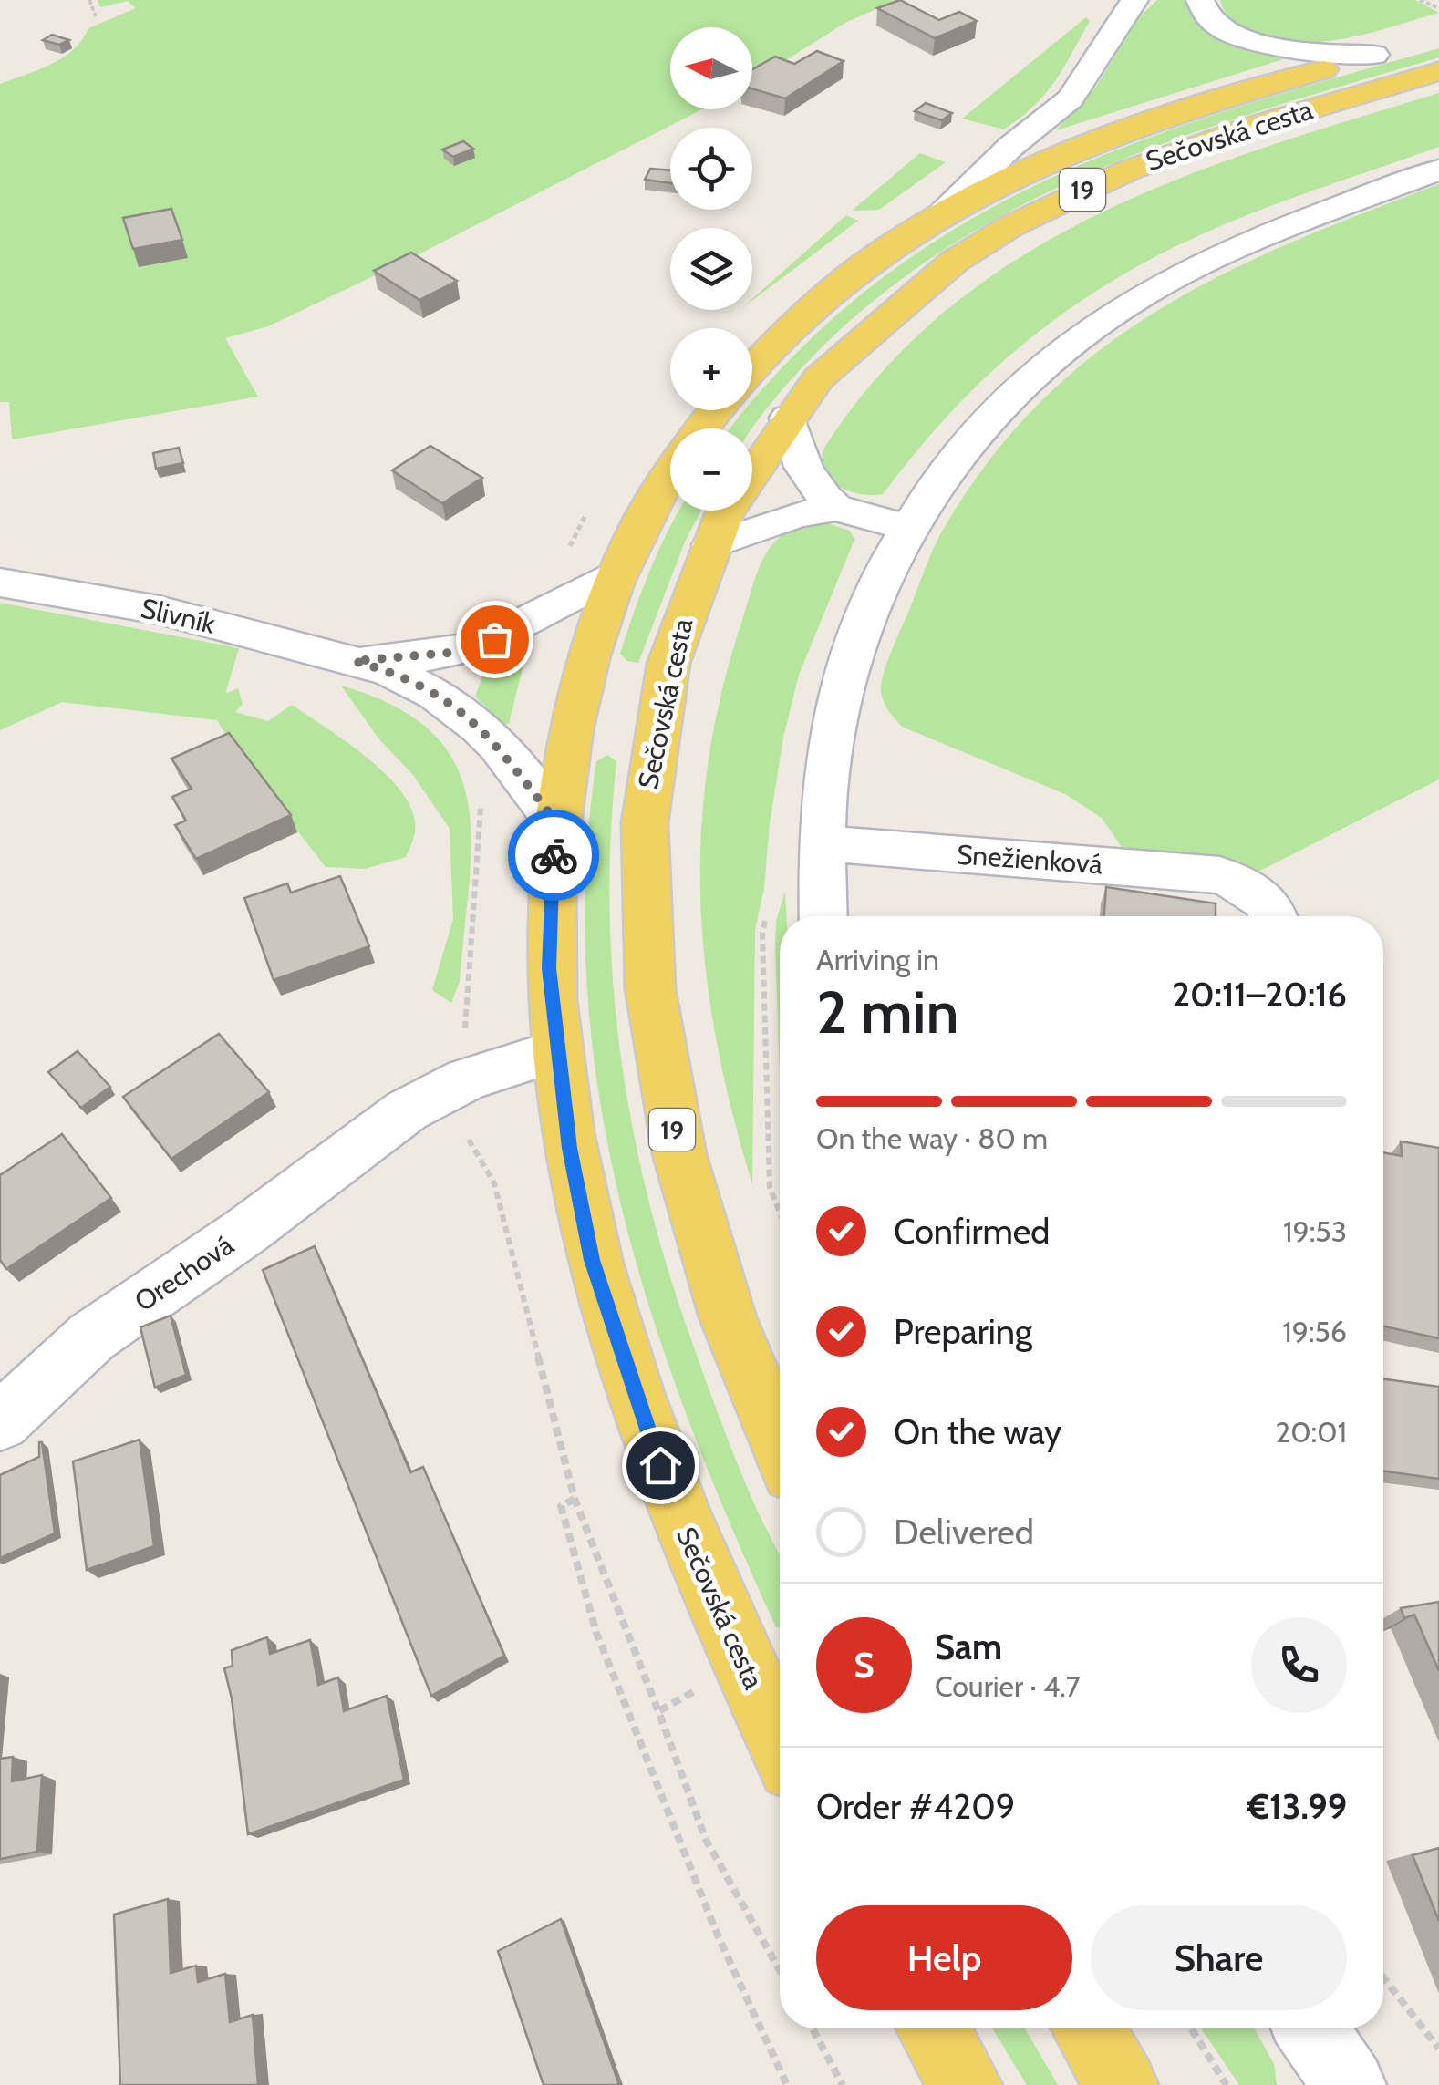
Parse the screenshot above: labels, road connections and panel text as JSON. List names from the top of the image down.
{
  "streets": {
    "main road": ["Sečovská cesta", "19"],
    "street": ["Slivník", "Snežienková", "Orechová"]
  },
  "crossings": [
    ["Sečovská cesta", "Orechová"]
  ],
  "north": "left",
  "page": {
    "map_buttons": ["+", "−"],
    "heading": ["2 min", "Arriving in", "20:11–20:16"],
    "panel": [
      "Sam",
      "Courier · 4.7",
      "Order #4209",
      "€13.99"
    ],
    "bar": "On the way · 80 m",
    "list": [
      ["Confirmed", "19:53"],
      ["Preparing", "19:56"],
      ["On the way", "20:01"],
      "Delivered"
    ],
    "round": "S",
    "buttons": ["Help", "Share"]
  }
}
